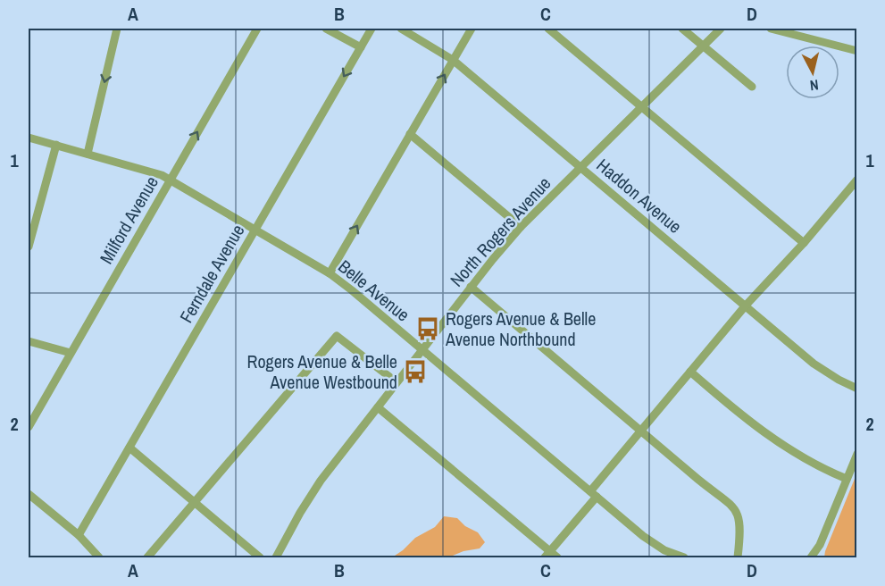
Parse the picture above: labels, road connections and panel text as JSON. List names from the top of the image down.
{
  "streets": {
    "street": [
      "Haddon Avenue",
      "Milford Avenue",
      "North Rogers Avenue",
      "Ferndale Avenue",
      "Belle Avenue"
    ]
  },
  "crossings": [
    ["Haddon Avenue", "North Rogers Avenue"],
    ["Milford Avenue", "Belle Avenue"],
    ["North Rogers Avenue", "Belle Avenue"],
    ["Ferndale Avenue", "Belle Avenue"]
  ],
  "one_way": ["Milford Avenue", "Ferndale Avenue"],
  "places": {
    "bus stop": ["Rogers Avenue & Belle Avenue Northbound", "Rogers Avenue & Belle Avenue Westbound"]
  },
  "north": "bottom",
  "grid": {
    "columns": [
      "A",
      "B",
      "C",
      "D"
    ],
    "rows": ["1", "2"]
  }
}
